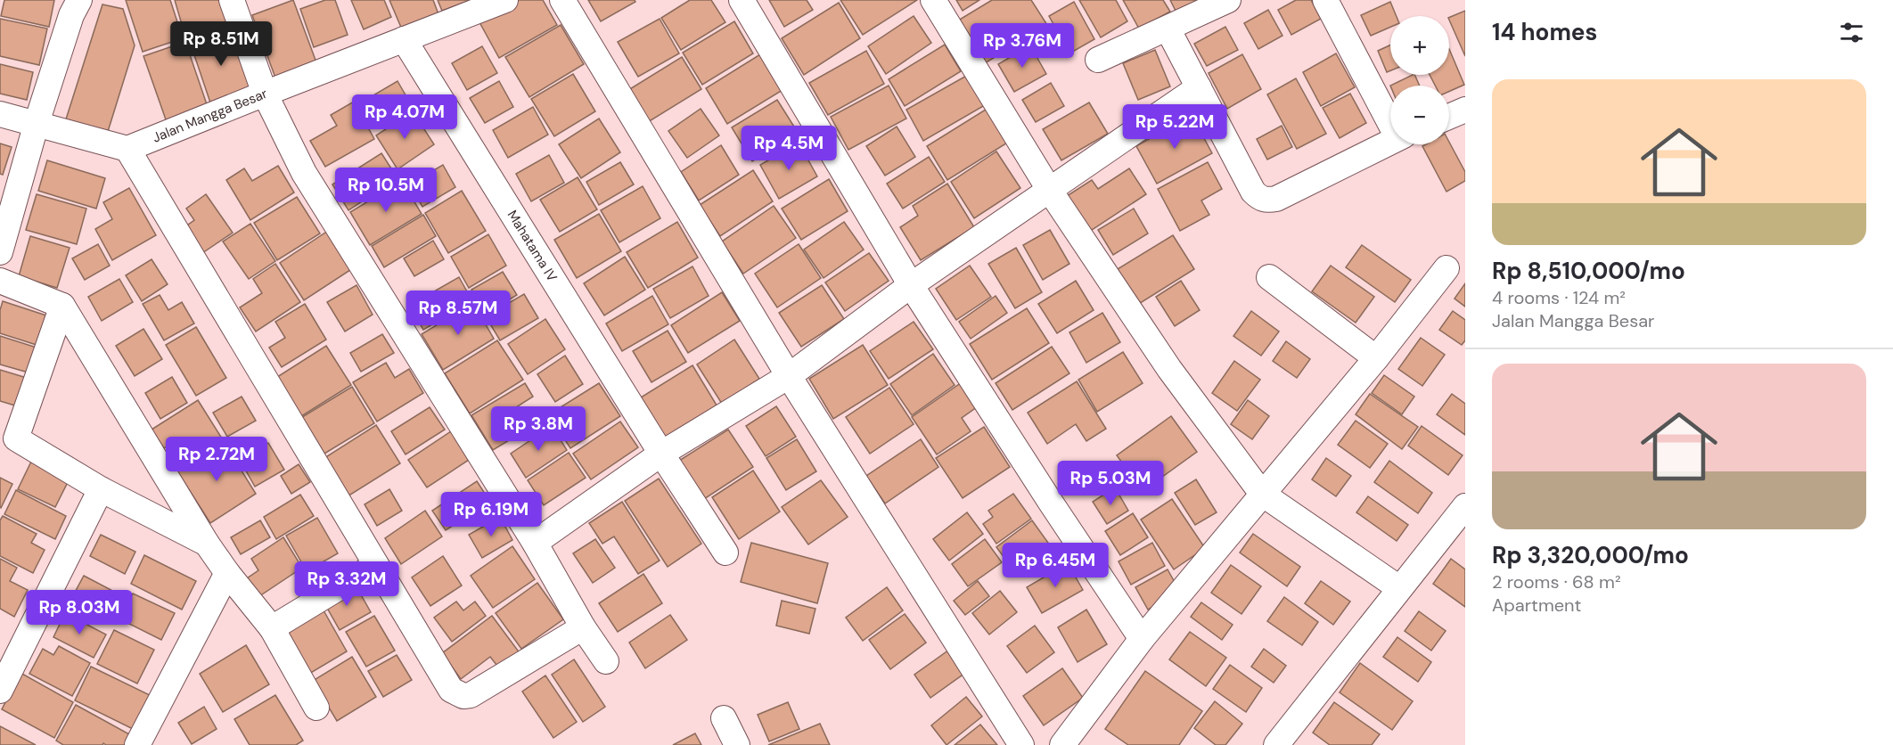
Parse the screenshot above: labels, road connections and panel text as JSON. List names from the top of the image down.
{
  "streets": {
    "street": ["Jalan Mangga Besar", "Mahatama IV"]
  },
  "crossings": [
    ["Jalan Mangga Besar", "Mahatama IV"]
  ],
  "page": {
    "heading": "14 homes",
    "map_buttons": ["+", "−"],
    "price": [
      "Rp 8.51M",
      "Rp 3.76M",
      "Rp 4.07M",
      "Rp 5.22M",
      "Rp 4.5M",
      "Rp 10.5M",
      "Rp 8.57M",
      "Rp 3.8M",
      "Rp 2.72M",
      "Rp 5.03M",
      "Rp 6.19M",
      "Rp 6.45M",
      "Rp 3.32M",
      "Rp 8.03M"
    ],
    "list": [
      {
        "name": "Rp 8,510,000/mo",
        "note": "4 rooms · 124 m² · Jalan Mangga Besar"
      },
      {
        "name": "Rp 3,320,000/mo",
        "note": "2 rooms · 68 m² · Apartment"
      }
    ]
  }
}
